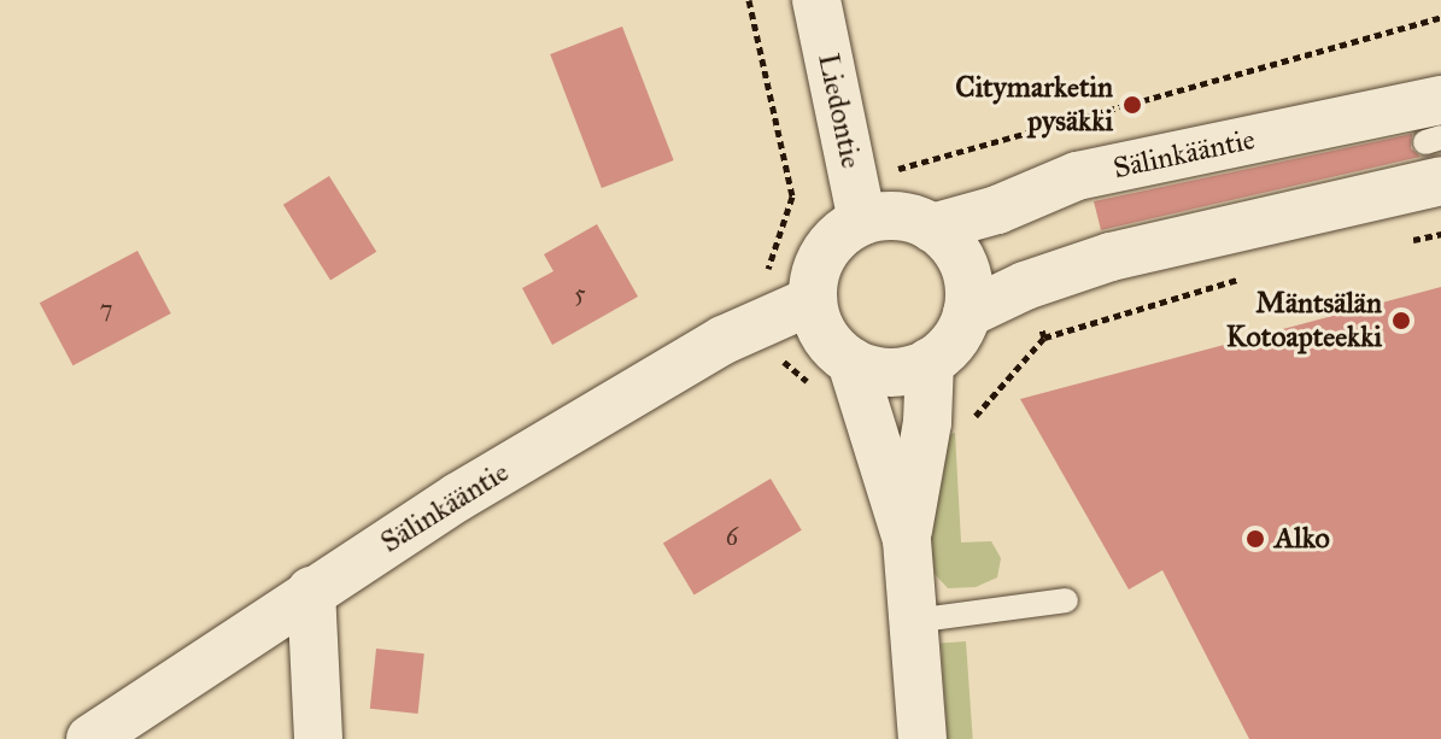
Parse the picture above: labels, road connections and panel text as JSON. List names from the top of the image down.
{
  "streets": {
    "street": ["Liedontie", "Sälinkääntie"]
  },
  "crossings": [
    ["Liedontie", "Sälinkääntie"]
  ],
  "places": ["Citymarketin pysäkki", "Mäntsälän Kotoapteekki", "Alko"],
  "house_numbers": ["5", "7", "6"]
}
